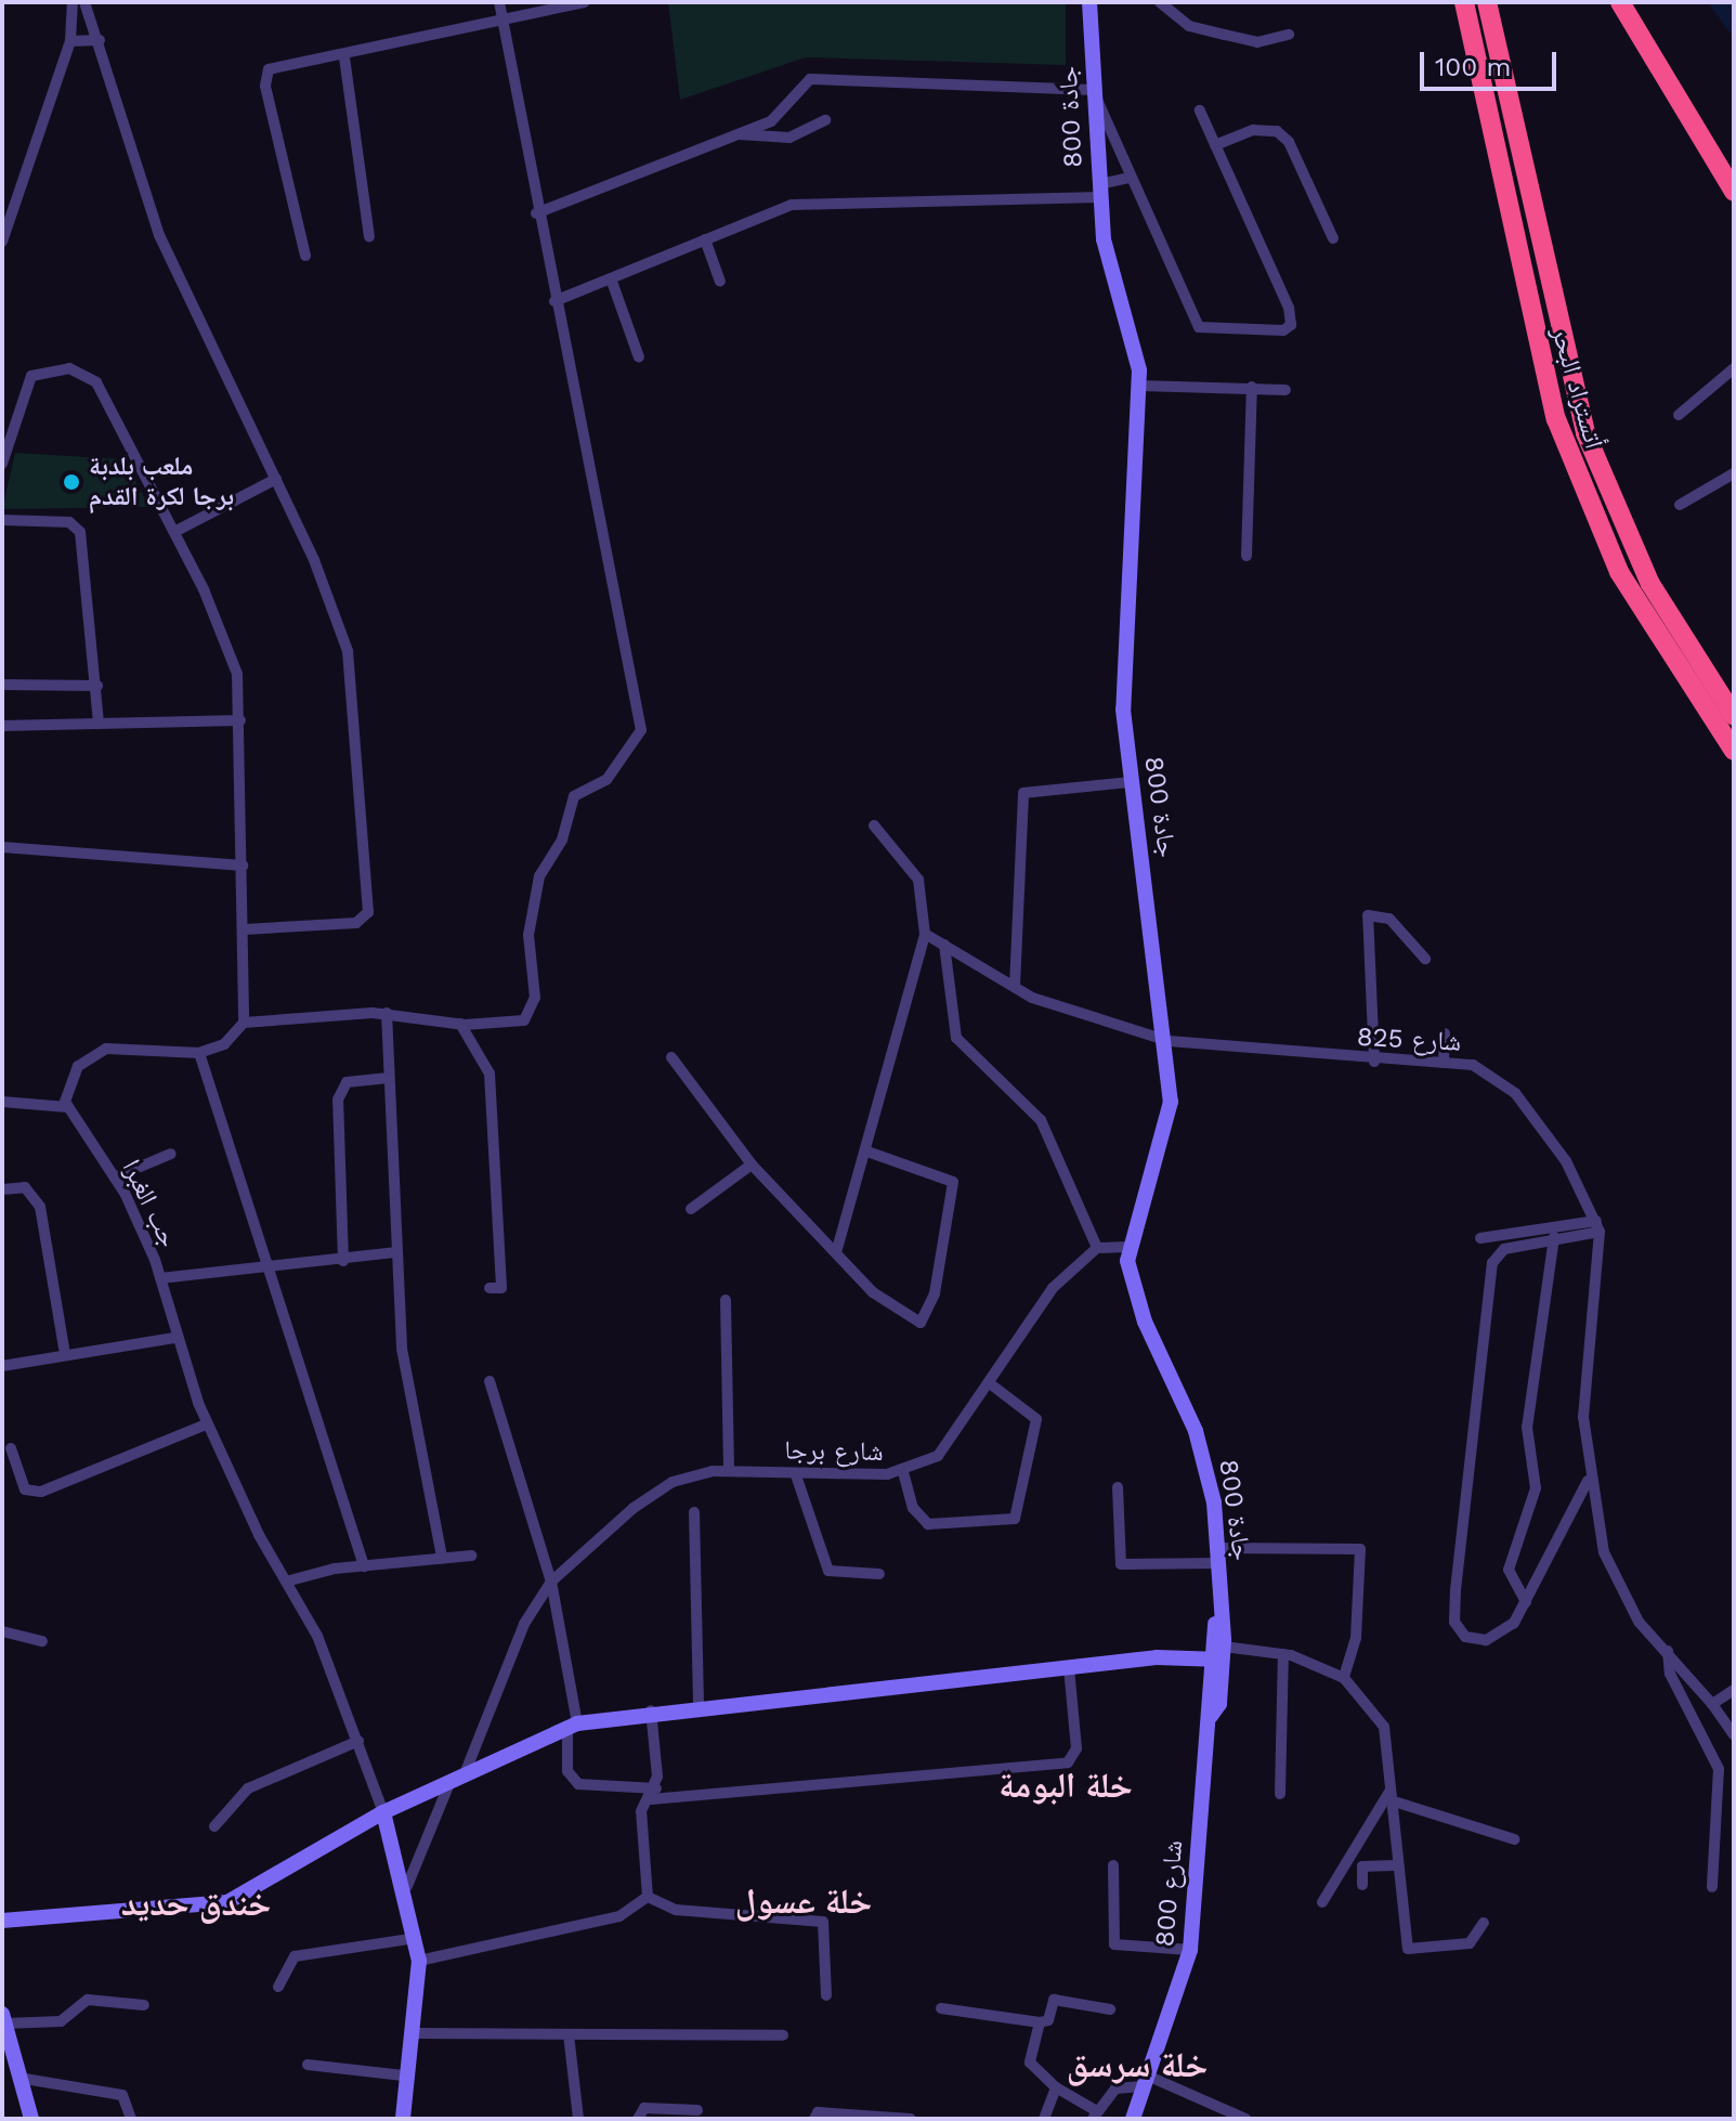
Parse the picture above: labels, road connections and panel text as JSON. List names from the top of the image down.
{
  "streets": {
    "highway": ["أتستراد البحر"],
    "main road": ["جادة 800", "شارع 800"],
    "street": ["شارع 825", "جب الغبرا", "شارع برجا"]
  },
  "crossings": [
    ["جادة 800", "شارع 825"],
    ["جادة 800", "شارع 800"]
  ],
  "districts": [
    "خلة البومة",
    "خلة عسول",
    "خندق حديد",
    "خلة سرسق"
  ],
  "places": ["ملعب بلدبة برجا لكرة القدم"],
  "scale_bar": "100 m"
}
